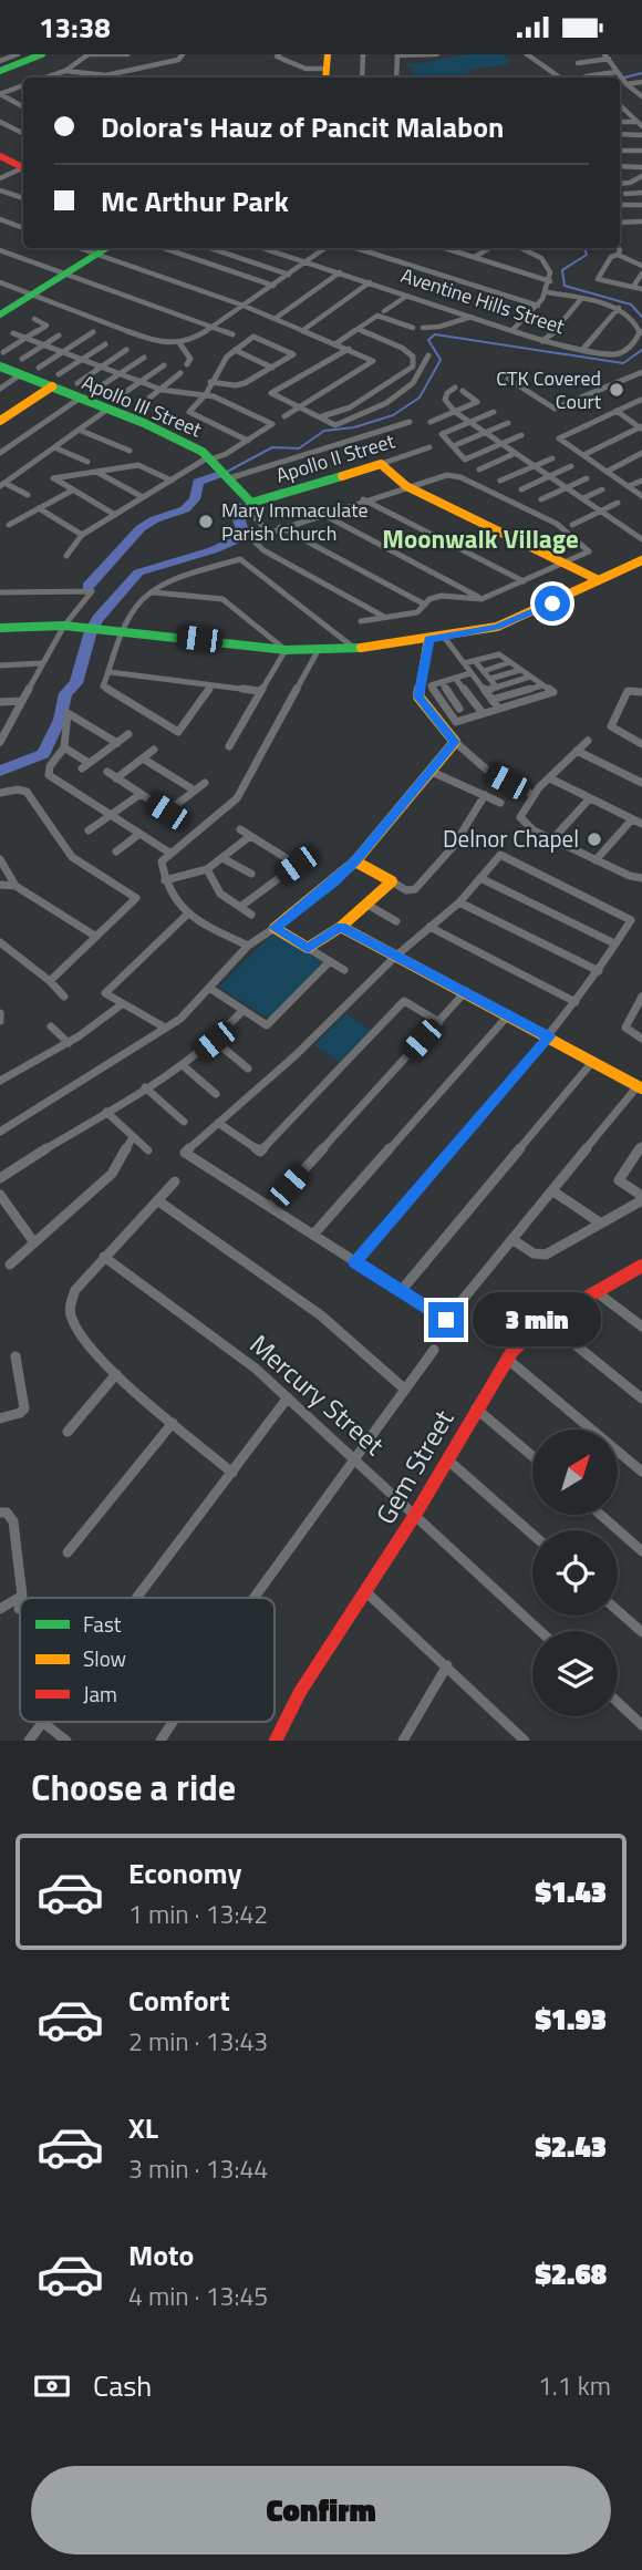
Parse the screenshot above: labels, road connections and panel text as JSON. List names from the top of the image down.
{
  "streets": {
    "street": [
      "Aventine Hills Street",
      "Apollo III Street",
      "Apollo II Street",
      "Mercury Street",
      "Gem Street"
    ]
  },
  "crossings": [
    ["Apollo III Street", "Apollo II Street"],
    ["Mercury Street", "Gem Street"]
  ],
  "districts": ["Moonwalk Village"],
  "places": ["CTK Covered Court", "Mary Immaculate Parish Church", "Delnor Chapel"],
  "legend": ["Fast", "Slow", "Jam"],
  "north": "top right",
  "page": {
    "status": "13:38",
    "banner": ["Dolora's Hauz of Pancit Malabon", "Mc Arthur Park"],
    "bubble": "3 min",
    "heading": "Choose a ride",
    "list": [
      {
        "name": "Economy",
        "note": "1 min · 13:42",
        "value": "$1.43"
      },
      {
        "name": "Comfort",
        "note": "2 min · 13:43",
        "value": "$1.93"
      },
      {
        "name": "XL",
        "note": "3 min · 13:44",
        "value": "$2.43"
      },
      {
        "name": "Moto",
        "note": "4 min · 13:45",
        "value": "$2.68"
      }
    ],
    "pay": ["Cash", "1.1 km"],
    "buttons": "Confirm"
  }
}
